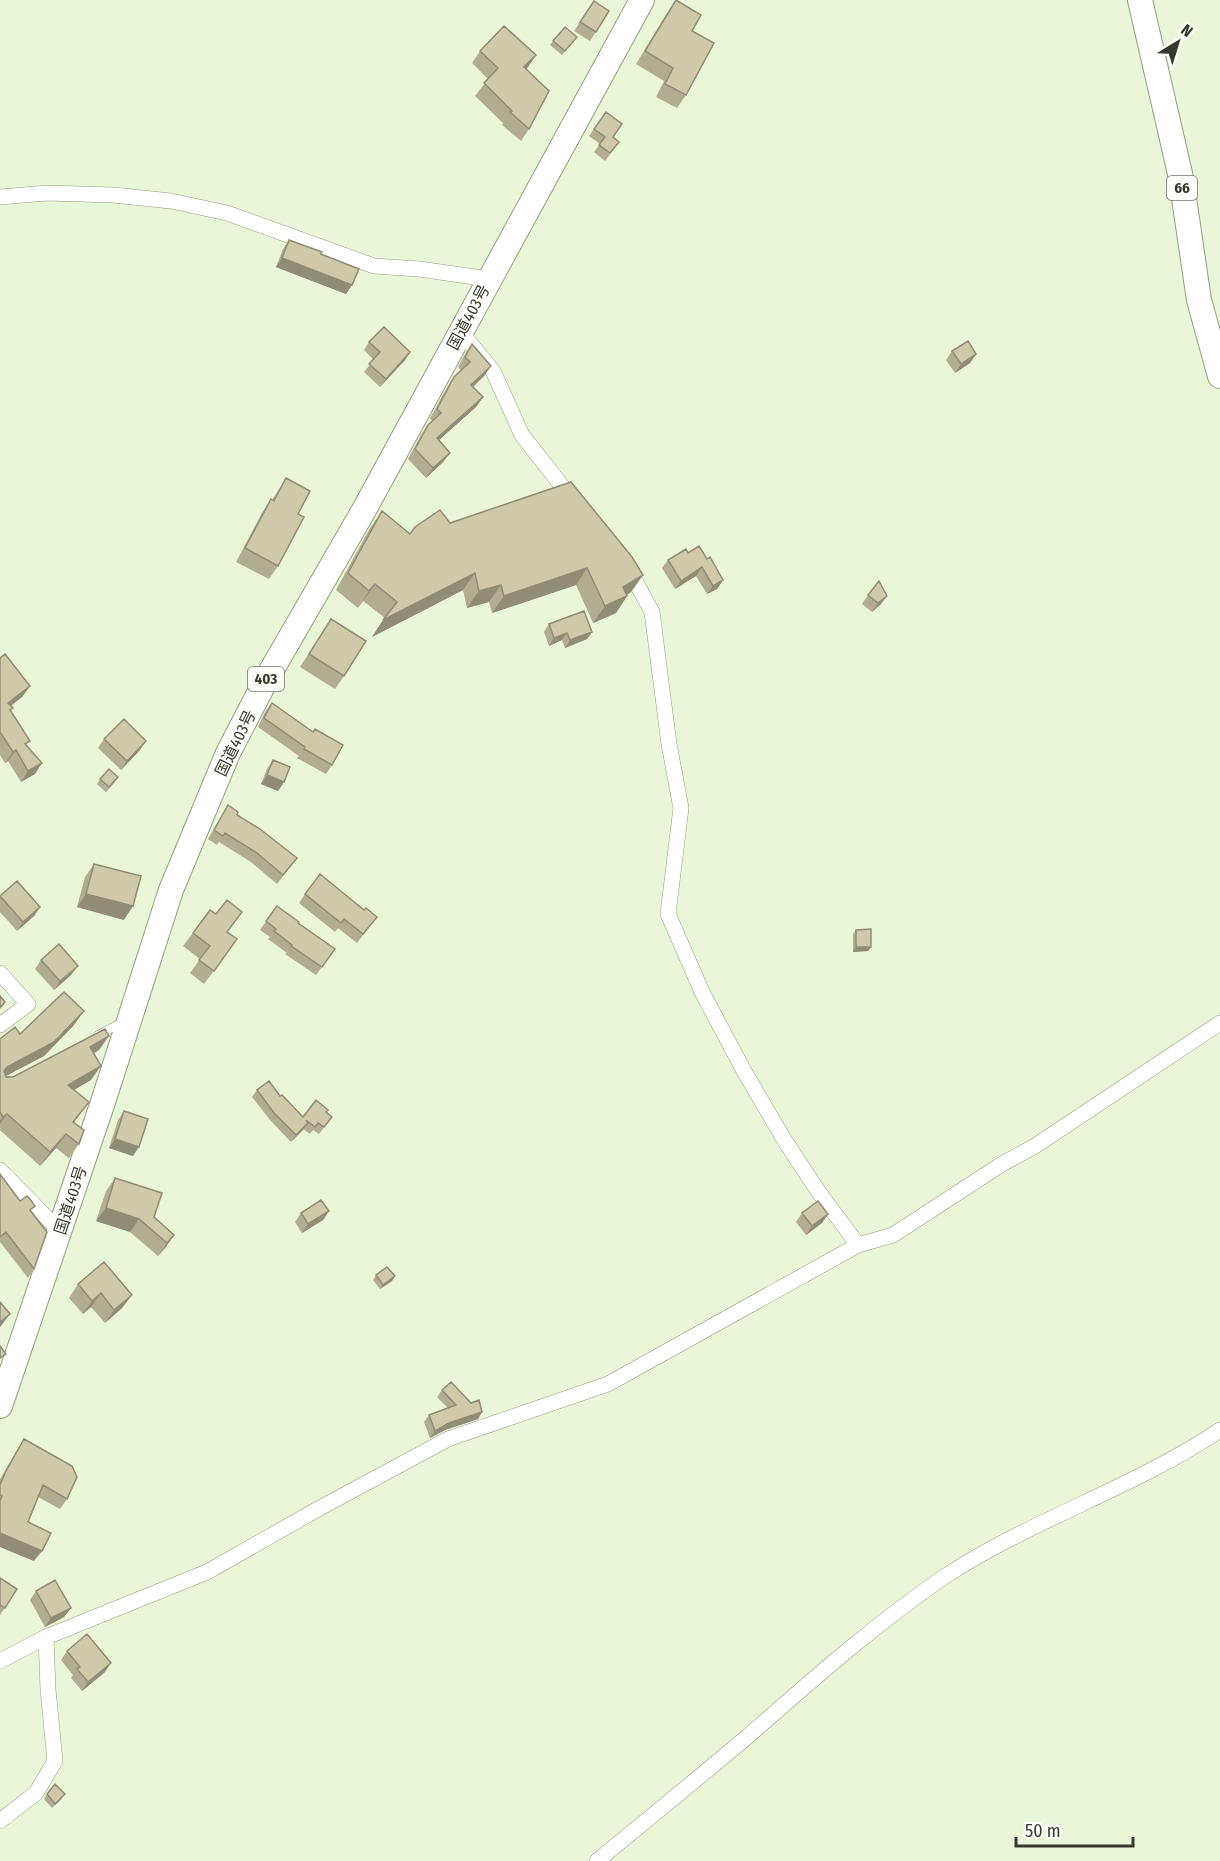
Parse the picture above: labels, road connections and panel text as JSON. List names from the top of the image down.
{
  "streets": {
    "main road": ["66", "国道403号", "403"]
  },
  "scale_bar": "50 m",
  "north": "top right"
}
